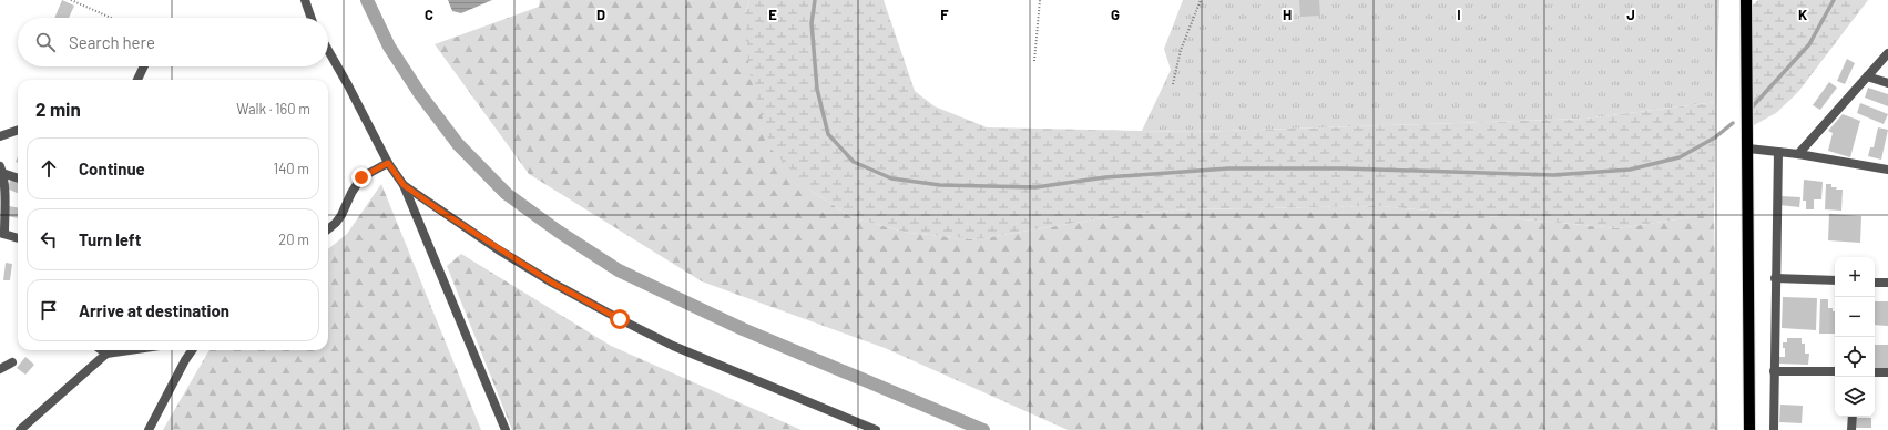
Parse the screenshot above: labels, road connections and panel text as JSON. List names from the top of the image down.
{
  "page": {
    "search": "Search here",
    "heading": ["2 min", "Walk · 160 m"],
    "list": [
      ["Continue", "140 m"],
      ["Turn left", "20 m"],
      "Arrive at destination"
    ],
    "map_buttons": ["+", "−"]
  },
  "grid": {
    "columns": [
      "C",
      "D",
      "E",
      "F",
      "G",
      "H",
      "I",
      "J",
      "K"
    ]
  }
}
